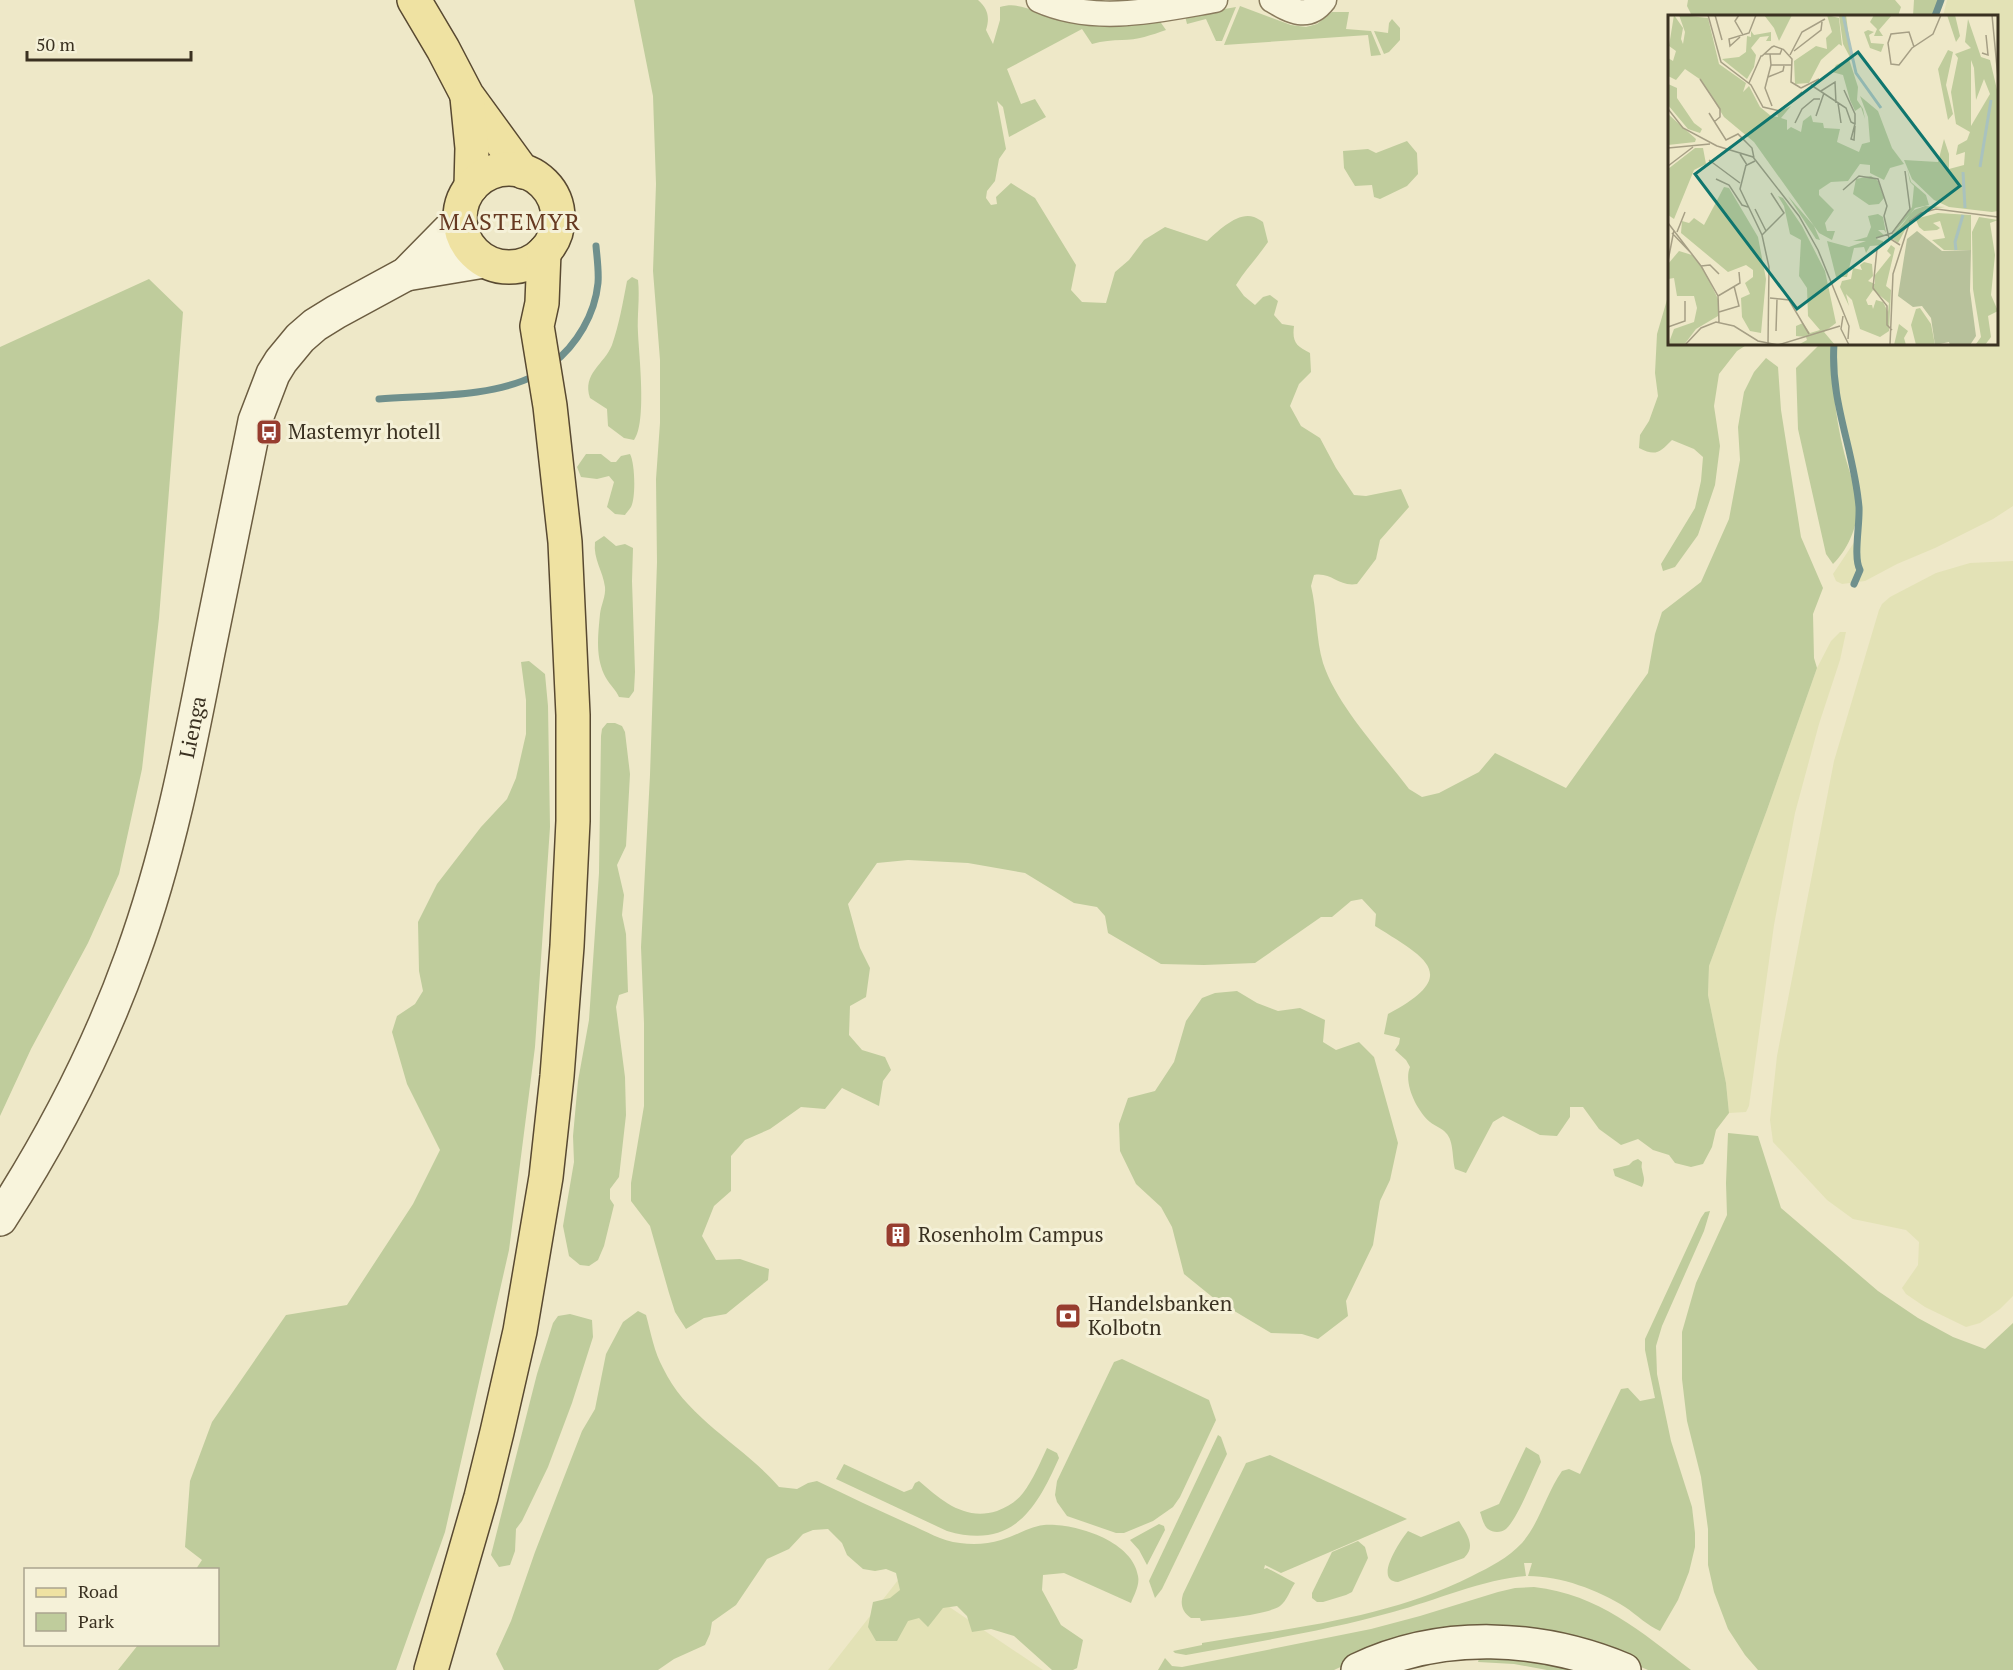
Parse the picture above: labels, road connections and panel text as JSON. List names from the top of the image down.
{
  "streets": {
    "street": ["Lienga"]
  },
  "districts": ["MASTEMYR"],
  "places": {
    "bus stop": ["Mastemyr hotell"],
    "building": ["Rosenholm Campus"],
    "bank": ["Handelsbanken Kolbotn"]
  },
  "legend": ["Road", "Park"],
  "scale_bar": "50 m"
}
